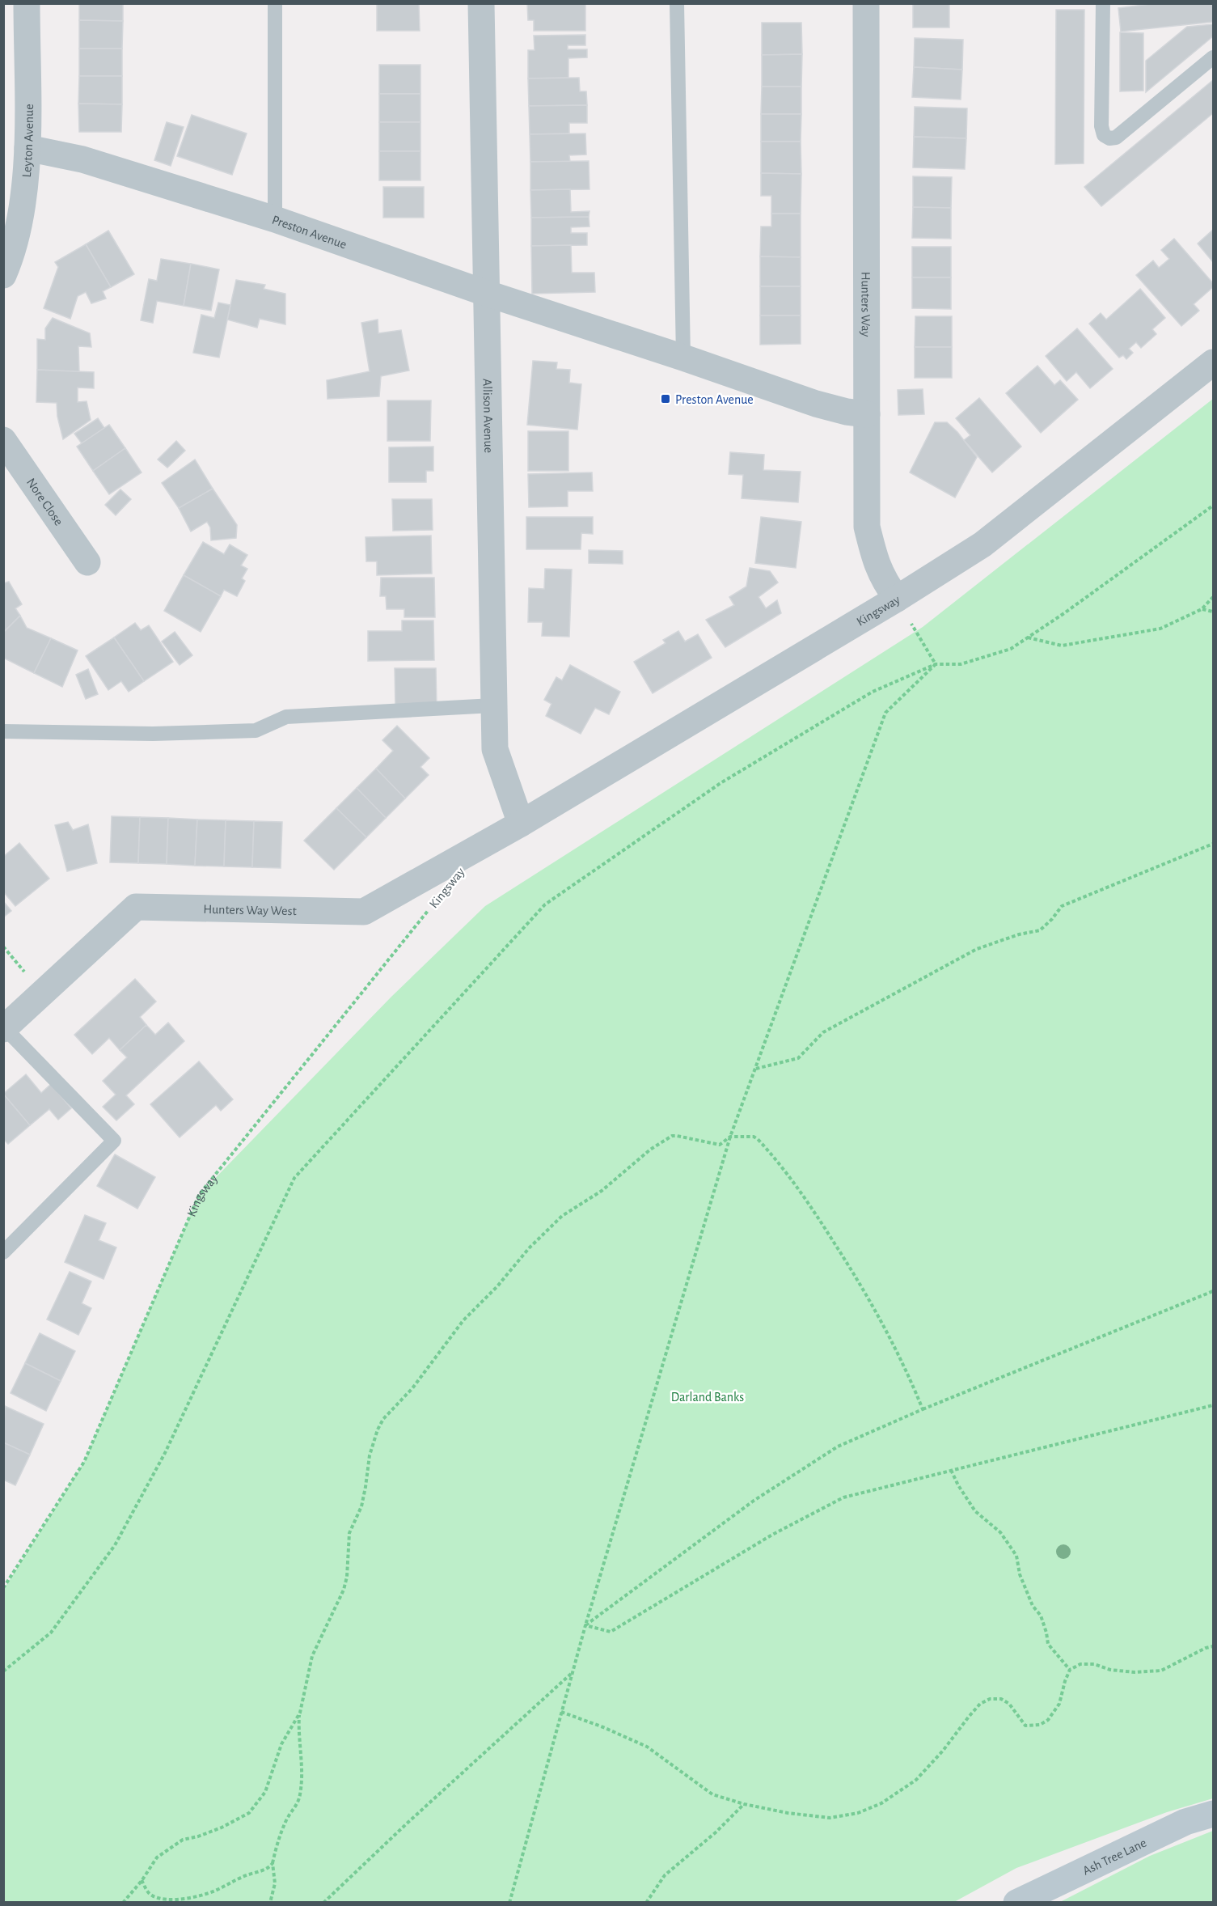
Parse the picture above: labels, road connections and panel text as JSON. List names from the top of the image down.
{
  "streets": {
    "street": [
      "Leyton Avenue",
      "Preston Avenue",
      "Hunters Way",
      "Allison Avenue",
      "Nore Close",
      "Kingsway",
      "Hunters Way West",
      "Ash Tree Lane"
    ]
  },
  "crossings": [
    ["Leyton Avenue", "Preston Avenue"],
    ["Preston Avenue", "Hunters Way"],
    ["Preston Avenue", "Allison Avenue"],
    ["Hunters Way", "Kingsway"],
    ["Allison Avenue", "Kingsway"],
    ["Allison Avenue", "Hunters Way West"],
    ["Kingsway", "Hunters Way West"]
  ],
  "parks": ["Darland Banks"],
  "places": {
    "transit": ["Preston Avenue"]
  }
}
